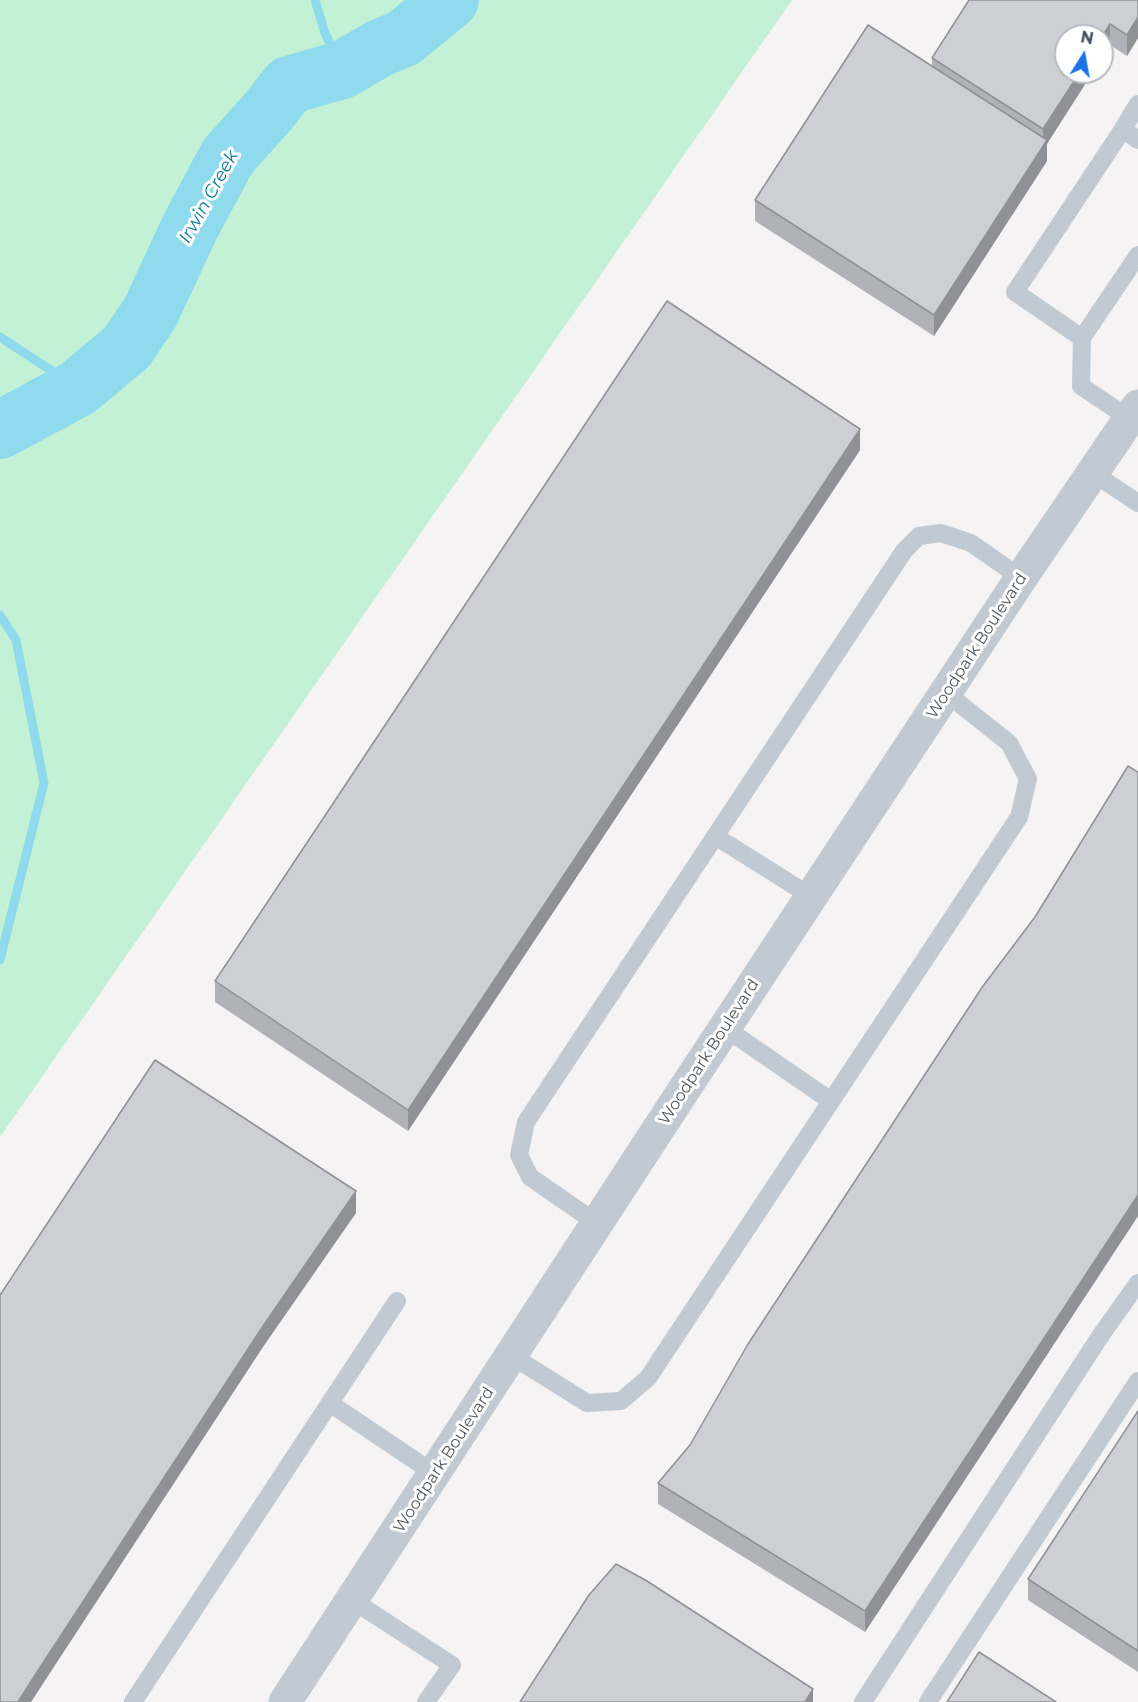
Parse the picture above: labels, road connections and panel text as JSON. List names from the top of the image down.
{
  "streets": {
    "street": ["Woodpark Boulevard"]
  },
  "water": ["Irwin Creek"],
  "north": "top"
}
